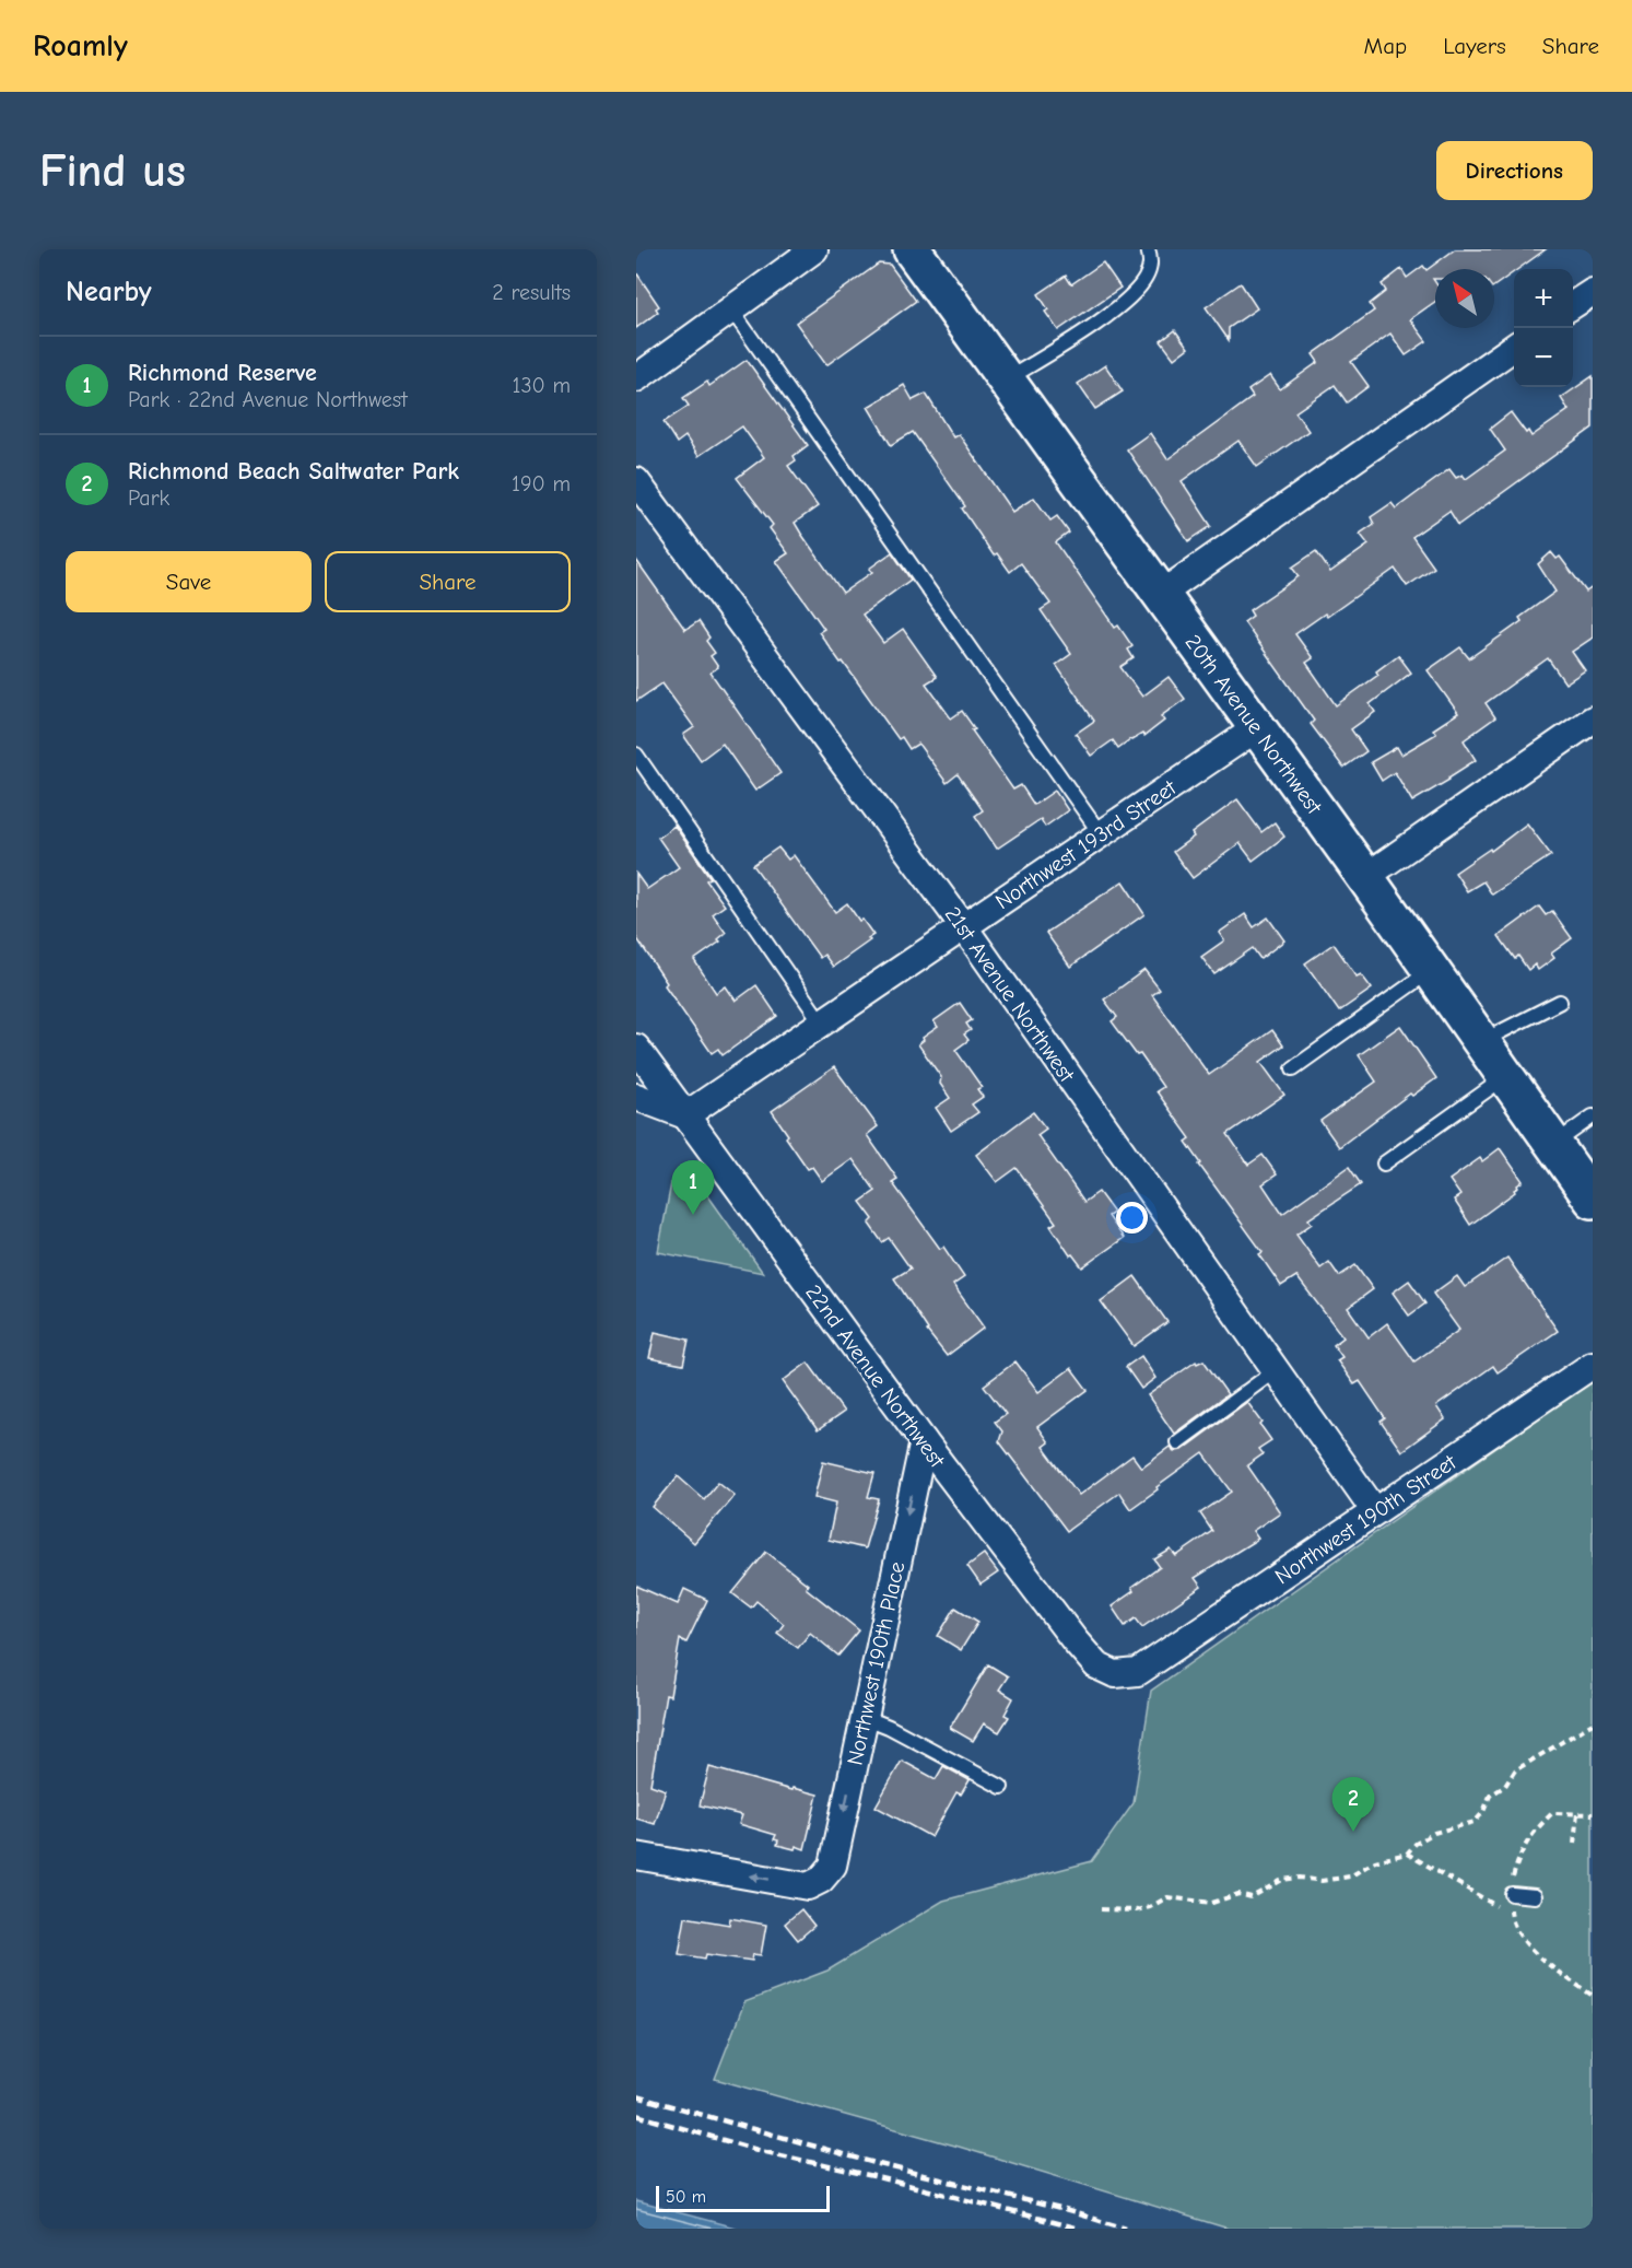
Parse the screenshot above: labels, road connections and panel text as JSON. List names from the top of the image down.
{
  "streets": {
    "street": [
      "20th Avenue Northwest",
      "Northwest 193rd Street",
      "21st Avenue Northwest",
      "22nd Avenue Northwest",
      "Northwest 190th Street",
      "Northwest 190th Place"
    ]
  },
  "crossings": [
    ["20th Avenue Northwest", "Northwest 193rd Street"],
    ["Northwest 193rd Street", "21st Avenue Northwest"],
    ["Northwest 193rd Street", "22nd Avenue Northwest"],
    ["21st Avenue Northwest", "Northwest 190th Street"],
    ["22nd Avenue Northwest", "Northwest 190th Street"],
    ["22nd Avenue Northwest", "Northwest 190th Place"]
  ],
  "scale_bar": "50 m",
  "north": "top left",
  "page": {
    "header": "Roamly",
    "nav": ["Map", "Layers", "Share"],
    "buttons": [
      "Directions",
      ["Save", "Share"]
    ],
    "title": "Find us",
    "heading": ["Nearby", "2 results"],
    "map_buttons": ["+", "−"],
    "list": [
      {
        "mark": "1",
        "name": "Richmond Reserve",
        "note": "Park · 22nd Avenue Northwest",
        "value": "130 m"
      },
      {
        "mark": "2",
        "name": "Richmond Beach Saltwater Park",
        "note": "Park",
        "value": "190 m"
      }
    ],
    "pins": ["1", "2"],
    "scale": "50 m"
  }
}
